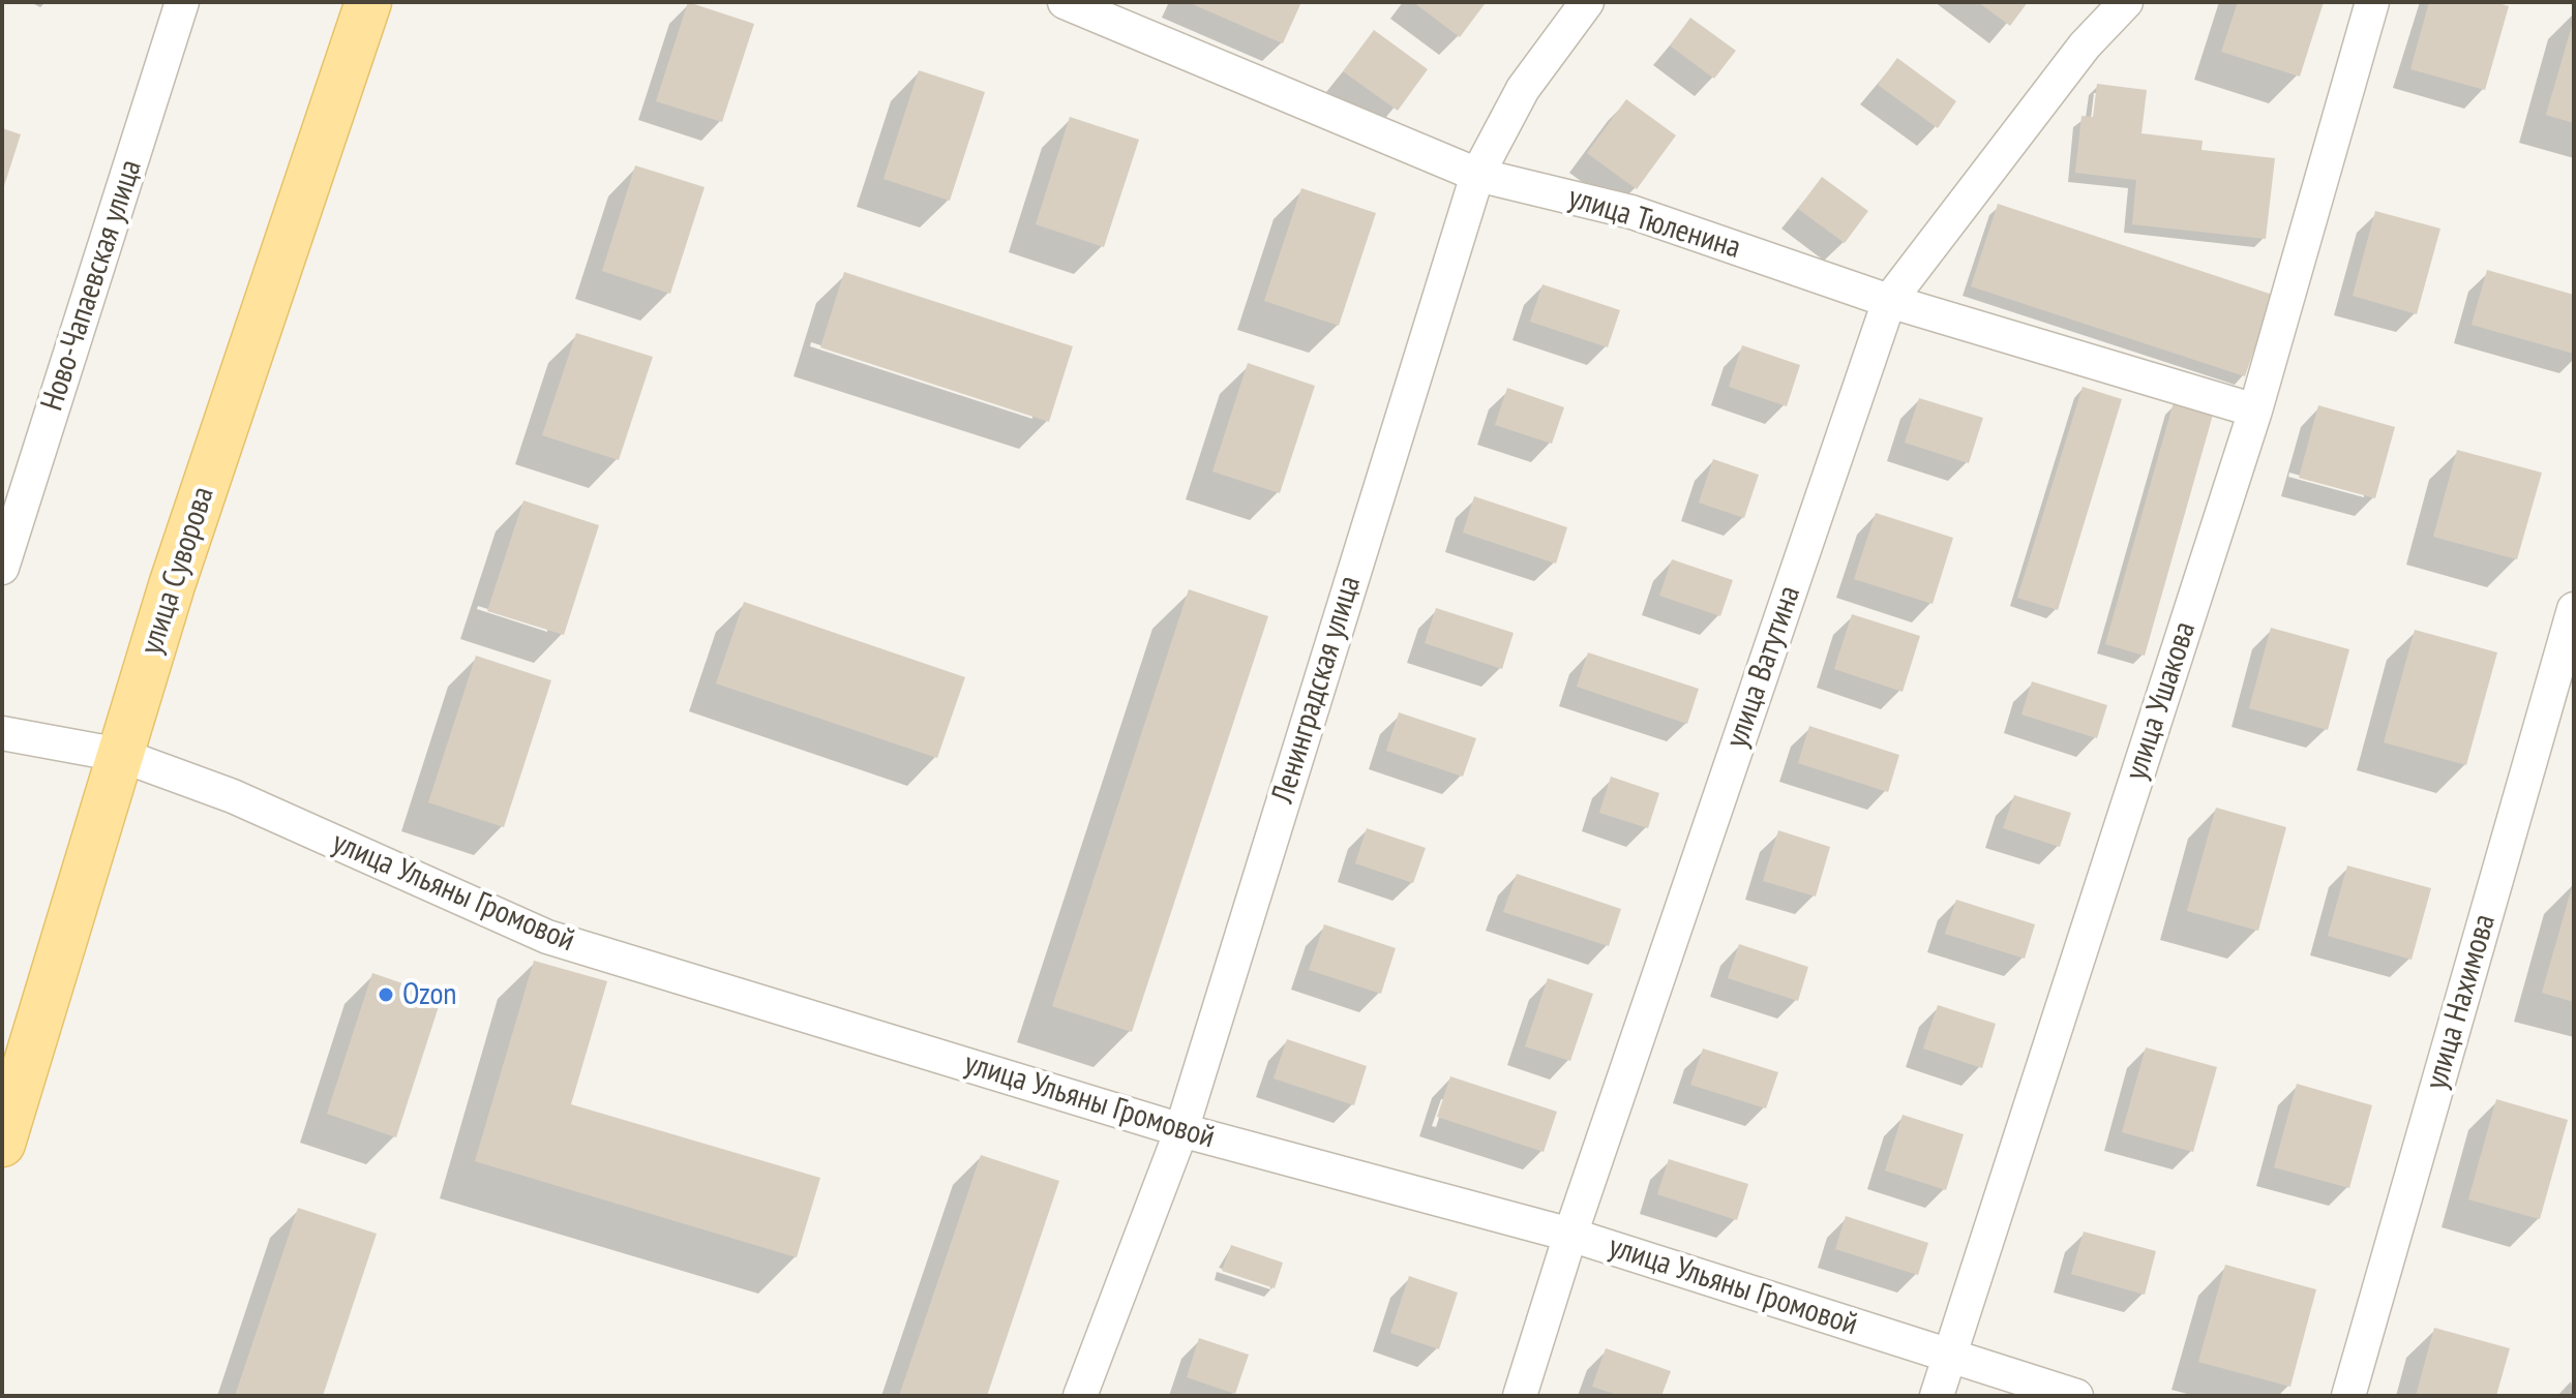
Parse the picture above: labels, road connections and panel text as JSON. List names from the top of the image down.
{
  "streets": {
    "main road": ["улица Суворова"],
    "street": [
      "улица Тюленина",
      "Ново-Чапаевская улица",
      "улица Ватутина",
      "Ленинградская улица",
      "улица Ушакова",
      "улица Ульяны Громовой",
      "улица Нахимова"
    ]
  },
  "crossings": [
    ["улица Тюленина", "улица Ватутина"],
    ["улица Тюленина", "Ленинградская улица"],
    ["улица Тюленина", "улица Ушакова"],
    ["улица Суворова", "улица Ульяны Громовой"],
    ["улица Ватутина", "улица Ульяны Громовой"],
    ["Ленинградская улица", "улица Ульяны Громовой"],
    ["улица Ушакова", "улица Ульяны Громовой"]
  ],
  "places": ["Ozon"]
}
